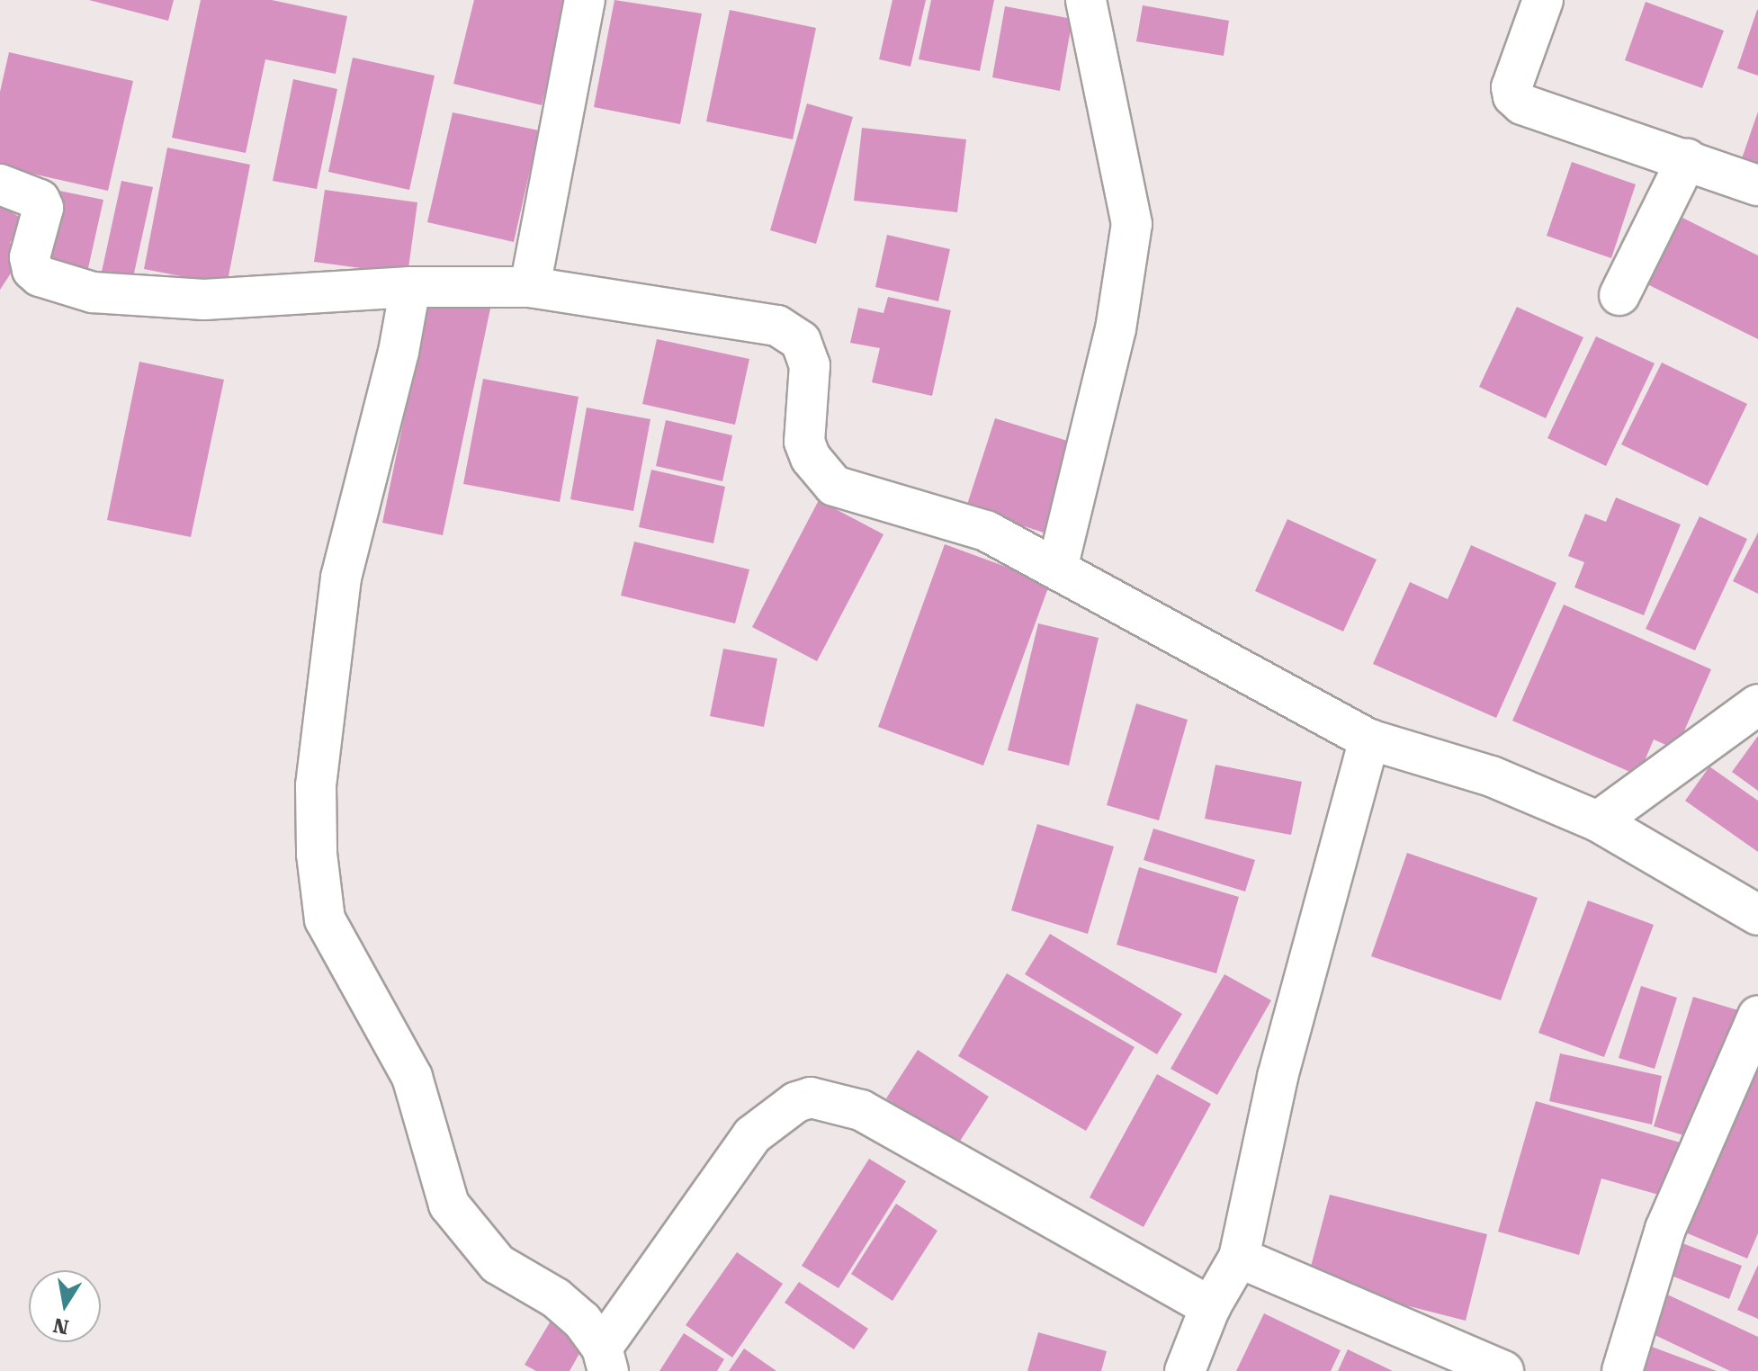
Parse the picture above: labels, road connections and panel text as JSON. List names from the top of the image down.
{
  "north": "bottom"
}
